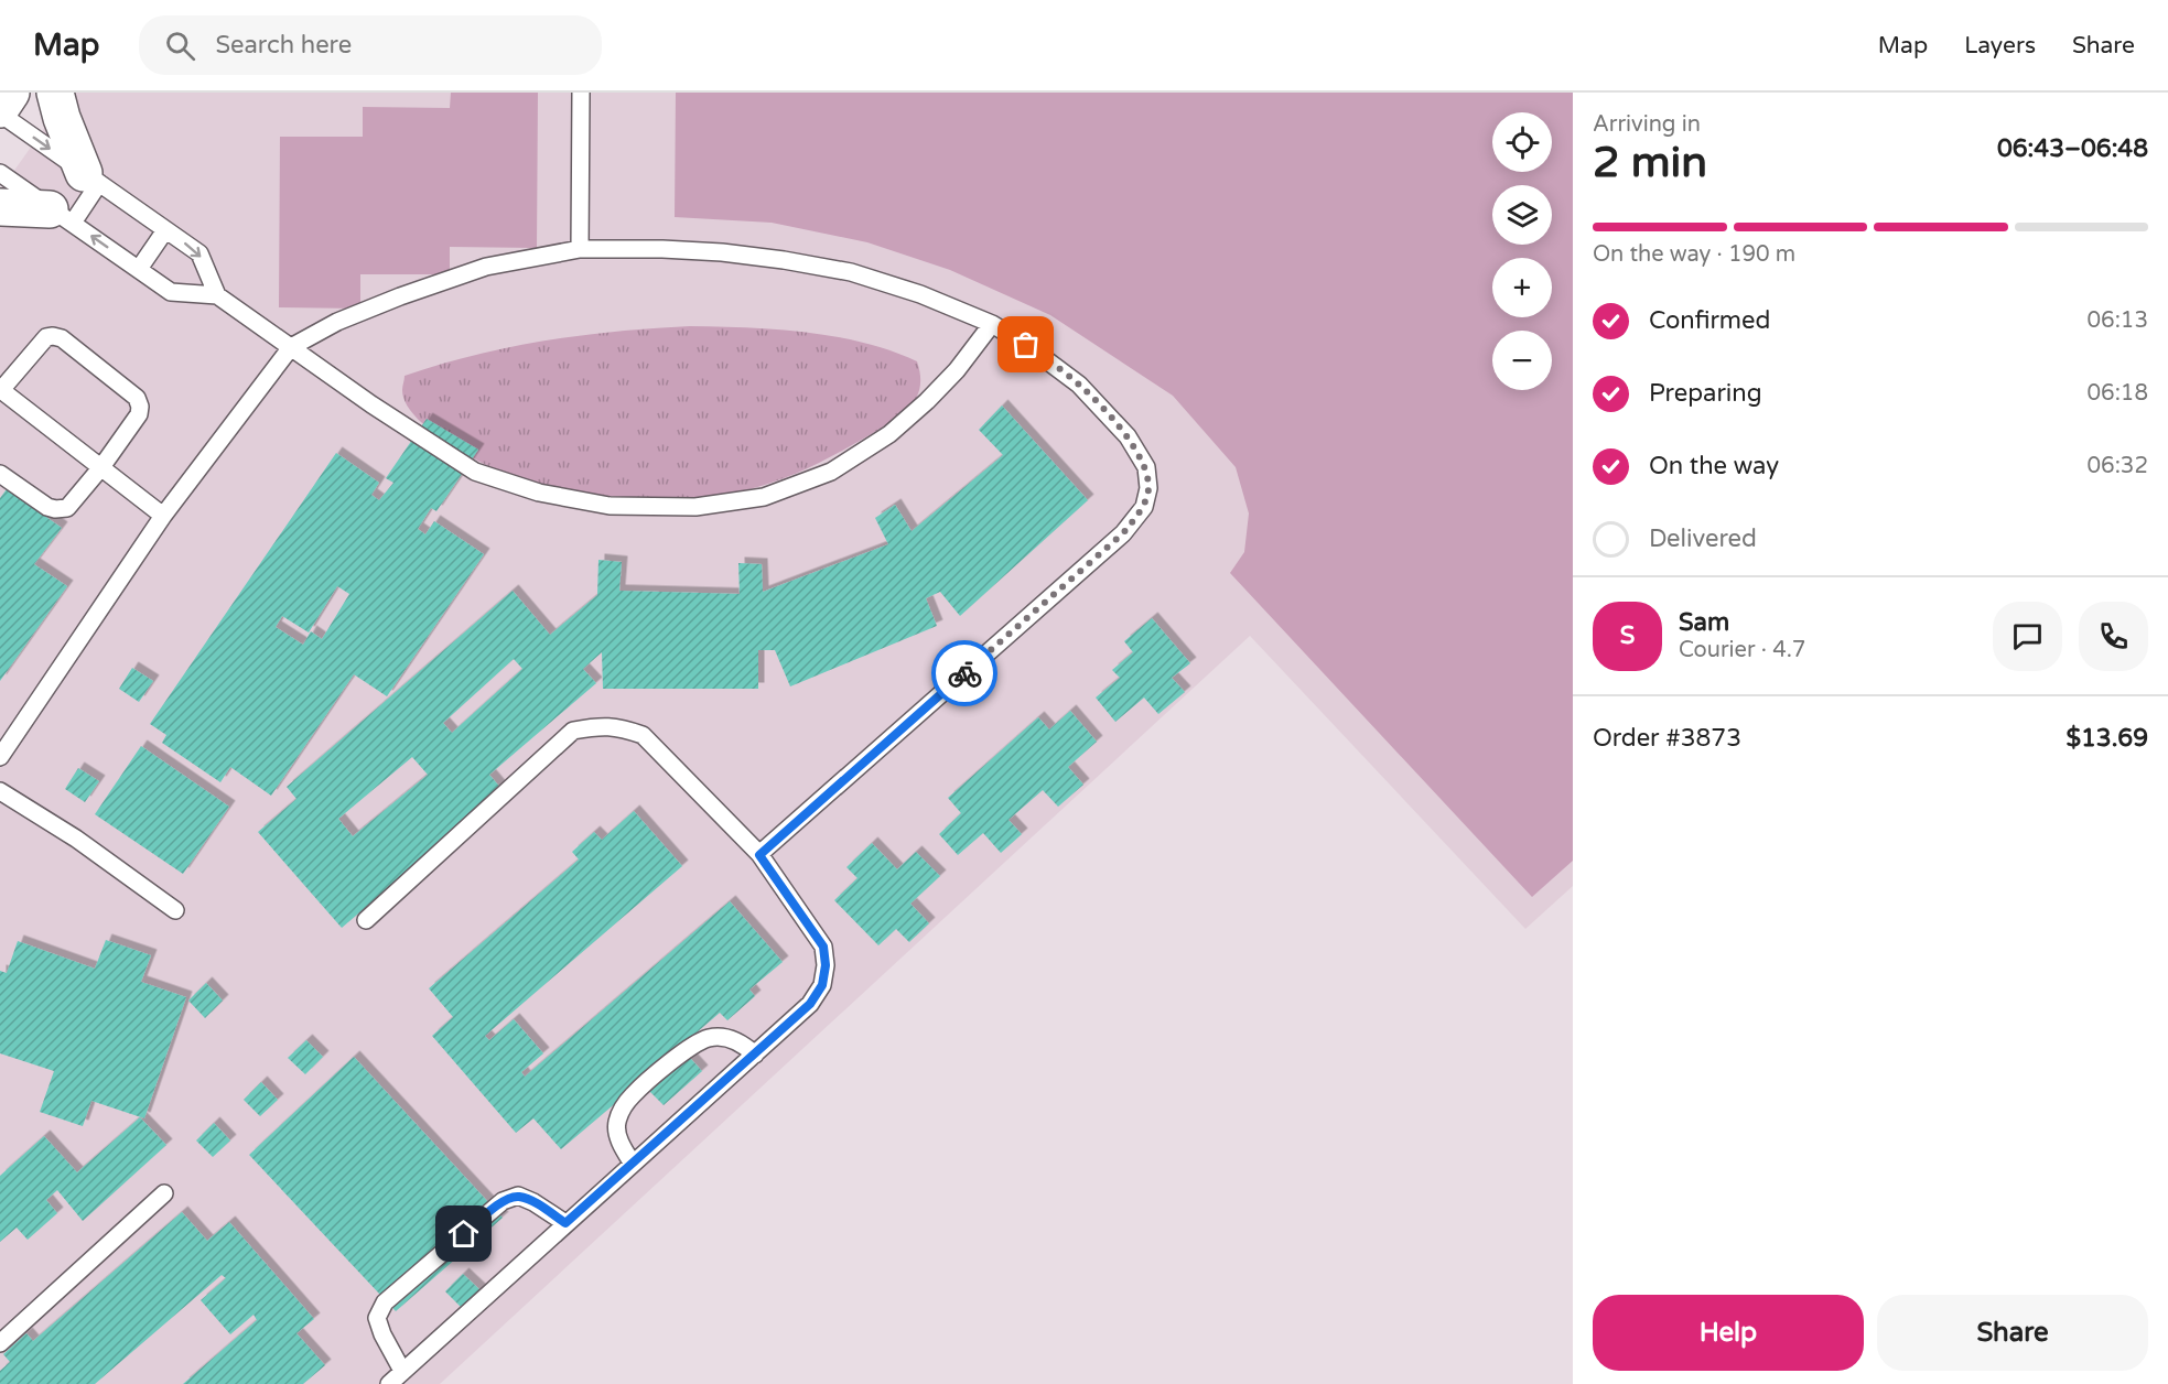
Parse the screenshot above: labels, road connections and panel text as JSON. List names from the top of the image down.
{
  "page": {
    "header": "Map",
    "search": "Search here",
    "nav": ["Map", "Layers", "Share"],
    "heading": ["2 min", "Arriving in", "06:43–06:48"],
    "panel": [
      "Sam",
      "Courier · 4.7",
      "Order #3873",
      "$13.69"
    ],
    "map_buttons": ["+", "−"],
    "bar": "On the way · 190 m",
    "list": [
      ["Confirmed", "06:13"],
      ["Preparing", "06:18"],
      ["On the way", "06:32"],
      "Delivered"
    ],
    "round": "S",
    "buttons": ["Help", "Share"]
  }
}
